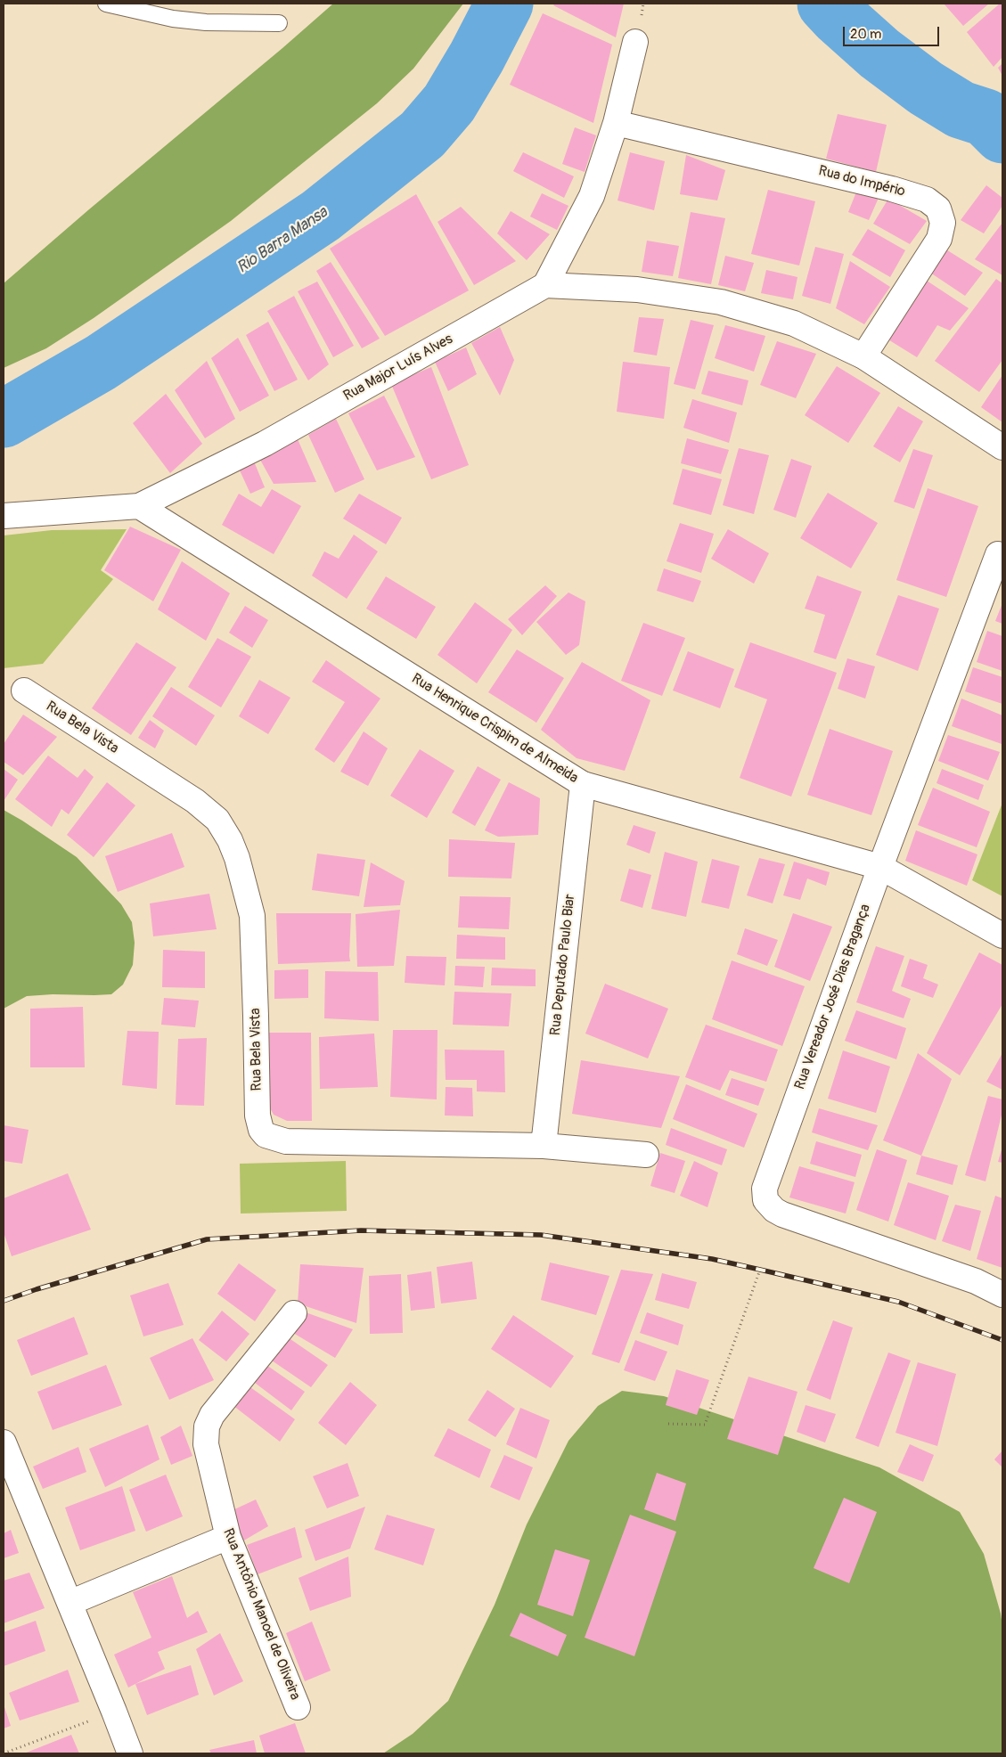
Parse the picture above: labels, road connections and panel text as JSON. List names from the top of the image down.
{
  "streets": {
    "street": [
      "Rua do Império",
      "Rua Major Luís Alves",
      "Rua Bela Vista",
      "Rua Henrique Crispim de Almeida",
      "Rua Deputado Paulo Biar",
      "Rua Vereador José Dias Bragança",
      "Rua Antônio Manoel de Oliveira"
    ]
  },
  "crossings": [
    ["Rua Major Luís Alves", "Rua Henrique Crispim de Almeida"],
    ["Rua Bela Vista", "Rua Deputado Paulo Biar"],
    ["Rua Henrique Crispim de Almeida", "Rua Deputado Paulo Biar"],
    ["Rua Henrique Crispim de Almeida", "Rua Vereador José Dias Bragança"]
  ],
  "water": ["Rio Barra Mansa"],
  "scale_bar": "20 m"
}
